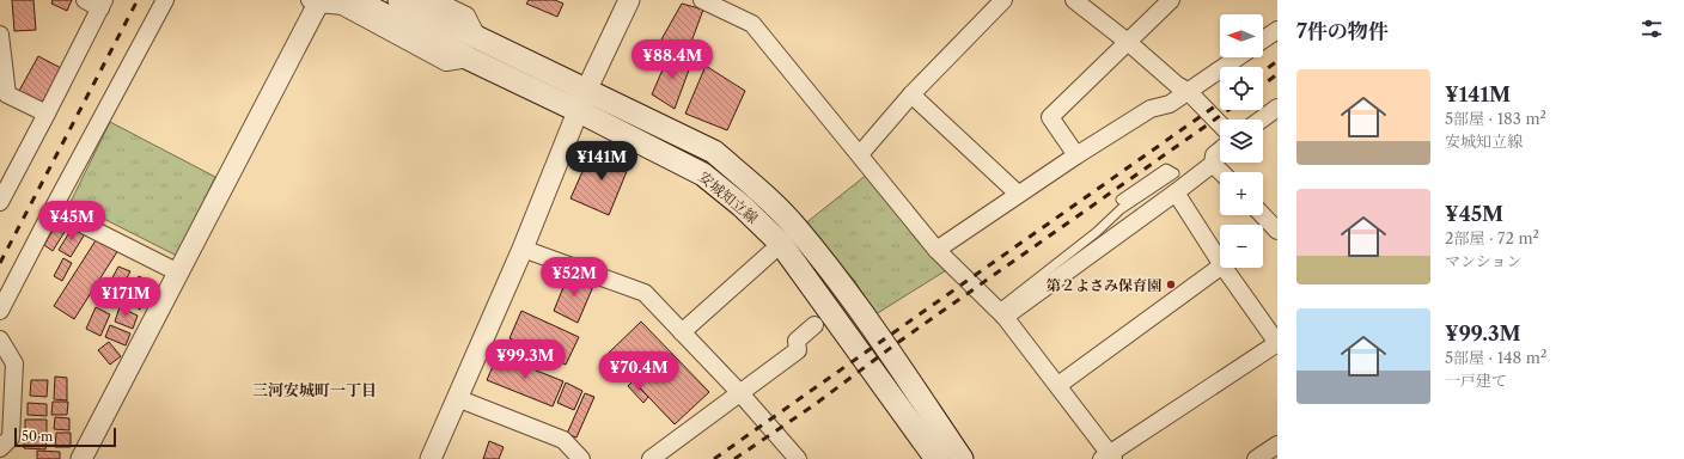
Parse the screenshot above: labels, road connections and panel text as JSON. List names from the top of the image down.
{
  "streets": {
    "main road": ["安城知立線"]
  },
  "districts": ["三河安城町一丁目"],
  "places": ["第２よさみ保育園"],
  "scale_bar": "50 m",
  "north": "left",
  "page": {
    "heading": "7件の物件",
    "map_buttons": ["+", "−"],
    "price": [
      "¥88.4M",
      "¥141M",
      "¥45M",
      "¥52M",
      "¥171M",
      "¥99.3M",
      "¥70.4M"
    ],
    "list": [
      {
        "name": "¥141M",
        "note": "5部屋 · 183 m² · 安城知立線"
      },
      {
        "name": "¥45M",
        "note": "2部屋 · 72 m² · マンション"
      },
      {
        "name": "¥99.3M",
        "note": "5部屋 · 148 m² · 一戸建て"
      }
    ],
    "scale": "50 m"
  }
}
